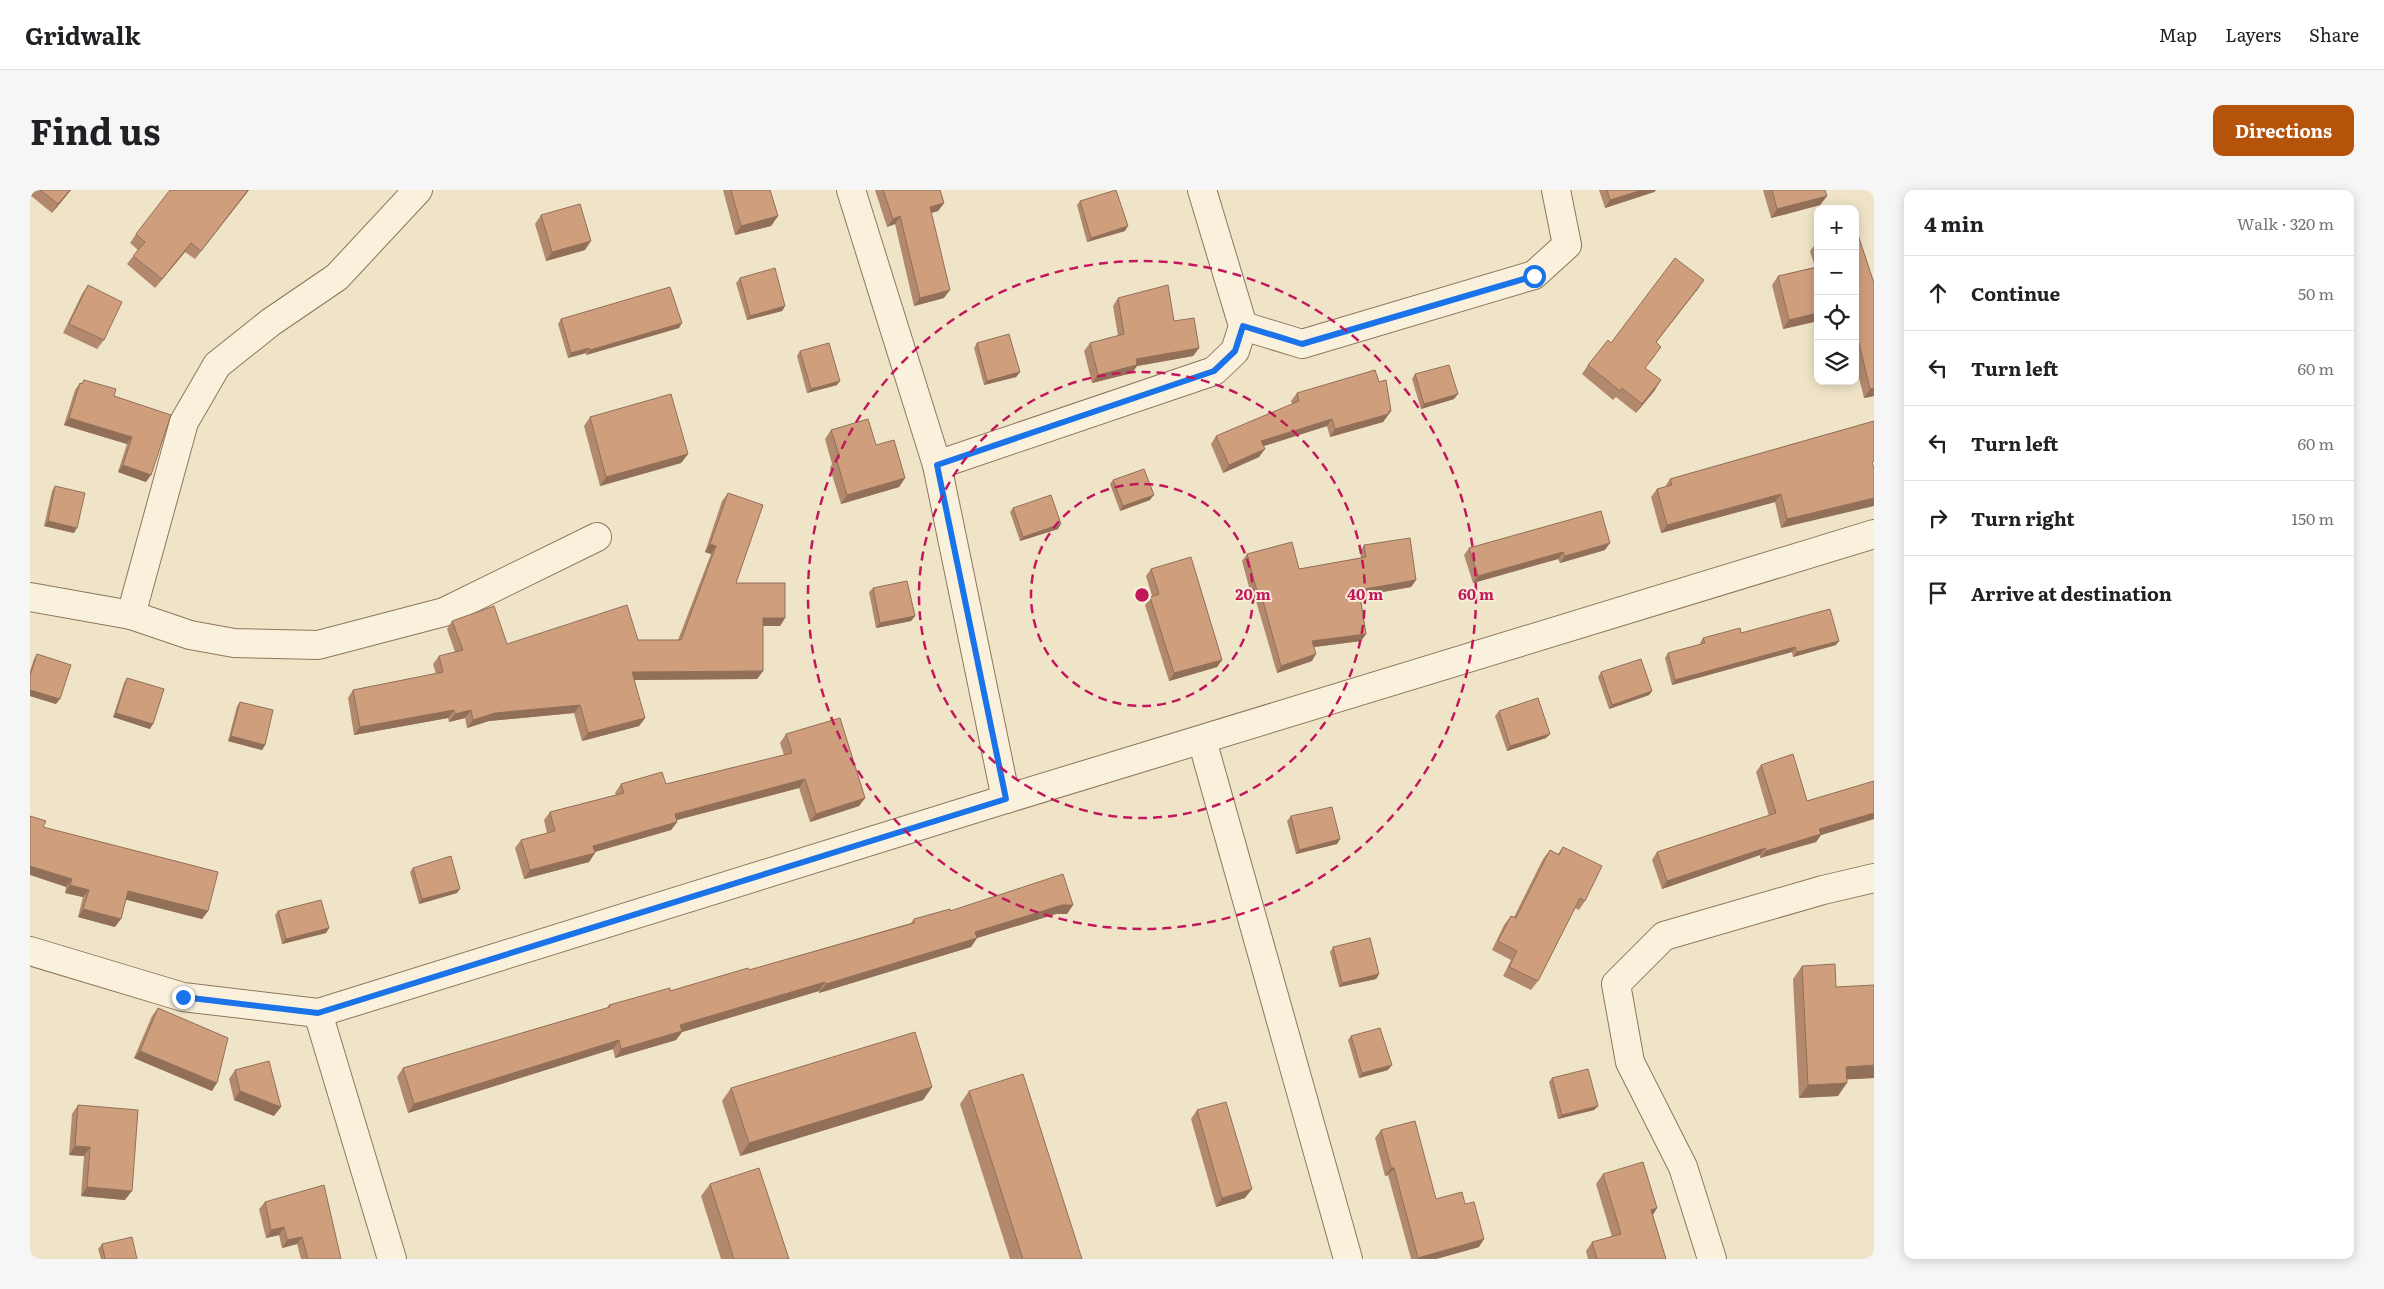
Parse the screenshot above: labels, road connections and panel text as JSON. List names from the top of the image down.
{
  "page": {
    "header": "Gridwalk",
    "nav": ["Map", "Layers", "Share"],
    "title": "Find us",
    "buttons": "Directions",
    "heading": ["4 min", "Walk · 320 m"],
    "map_buttons": ["+", "−"],
    "list": [
      ["Continue", "50 m"],
      ["Turn left", "60 m"],
      ["Turn left", "60 m"],
      ["Turn right", "150 m"],
      "Arrive at destination"
    ]
  },
  "rings": ["20 m", "40 m", "60 m"]
}
